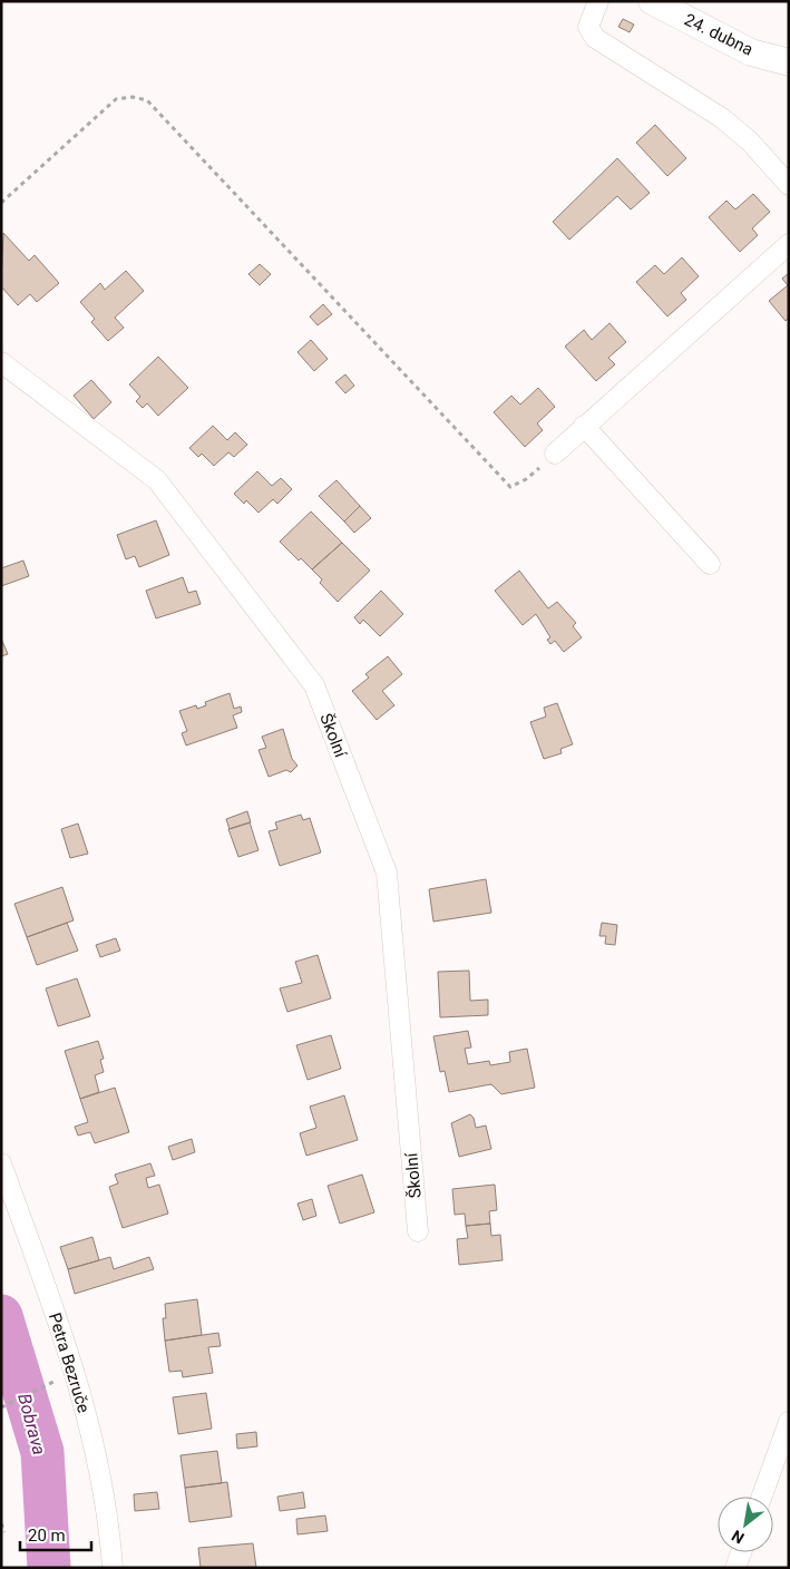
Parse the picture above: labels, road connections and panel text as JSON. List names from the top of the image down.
{
  "streets": {
    "main road": ["24. dubna"],
    "street": ["Školní", "Petra Bezruče"]
  },
  "water": ["Bobrava"],
  "scale_bar": "20 m",
  "north": "bottom left"
}
